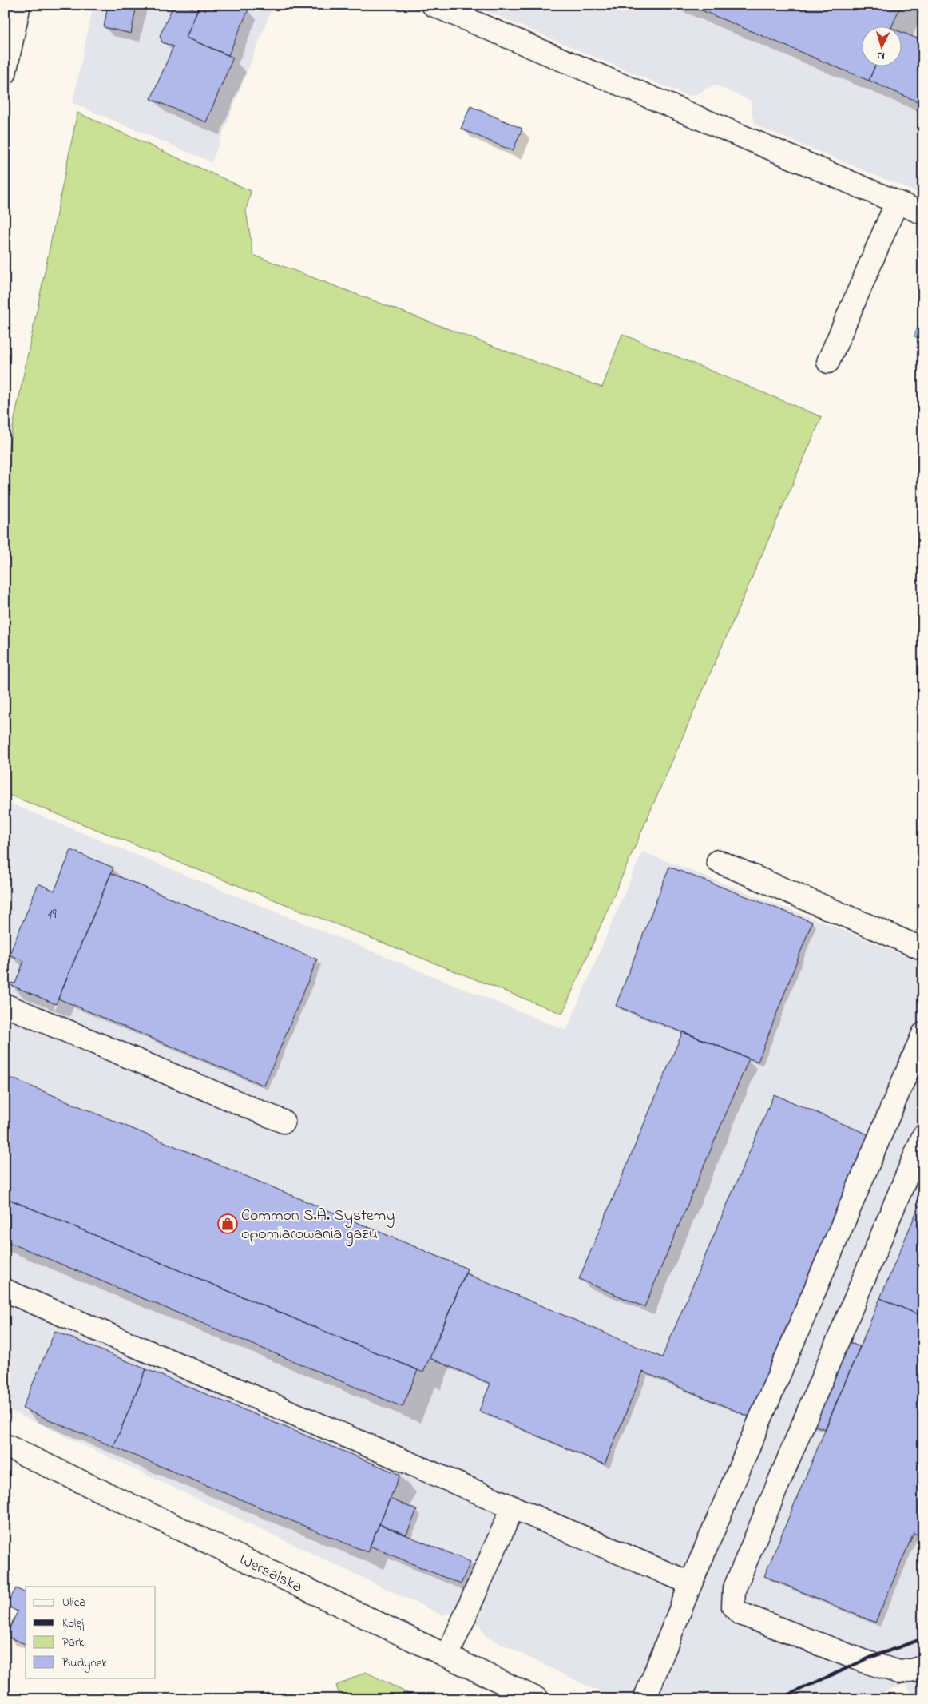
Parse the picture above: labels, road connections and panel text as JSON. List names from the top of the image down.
{
  "streets": {
    "street": ["Wersalska"]
  },
  "places": {
    "shop": ["Common S.A. Systemy opomiarowania gazu"]
  },
  "house_numbers": ["19"],
  "legend": [
    "Ulica",
    "Kolej",
    "Park",
    "Budynek"
  ],
  "north": "bottom"
}
